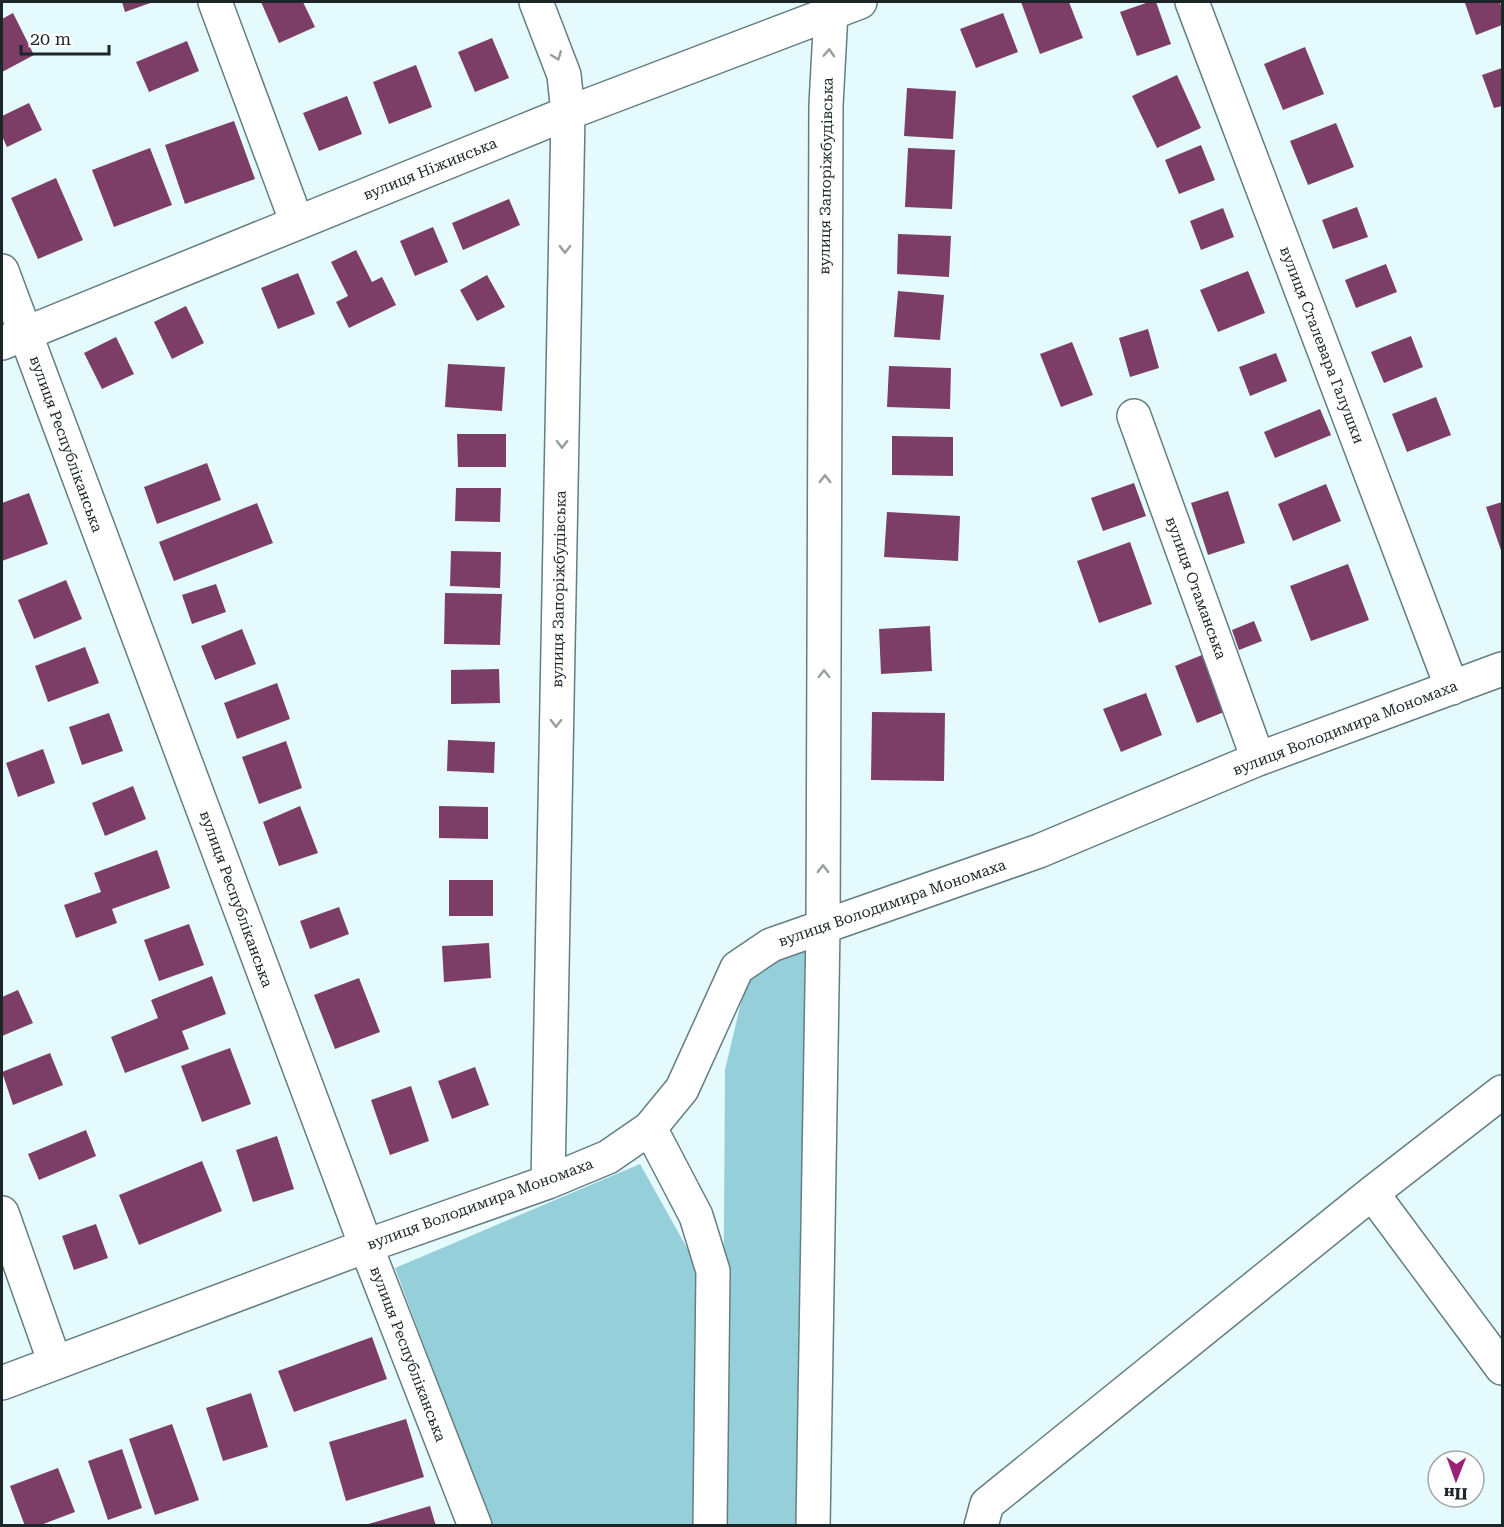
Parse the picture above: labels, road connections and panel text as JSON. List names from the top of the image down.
{
  "streets": {
    "street": [
      "вулиця Ніжинська",
      "вулиця Запоріжбудівська",
      "вулиця Сталевара Галушки",
      "вулиця Республіканська",
      "вулиця Отаманська",
      "вулиця Володимира Мономаха"
    ]
  },
  "crossings": [
    ["вулиця Ніжинська", "вулиця Запоріжбудівська"],
    ["вулиця Ніжинська", "вулиця Республіканська"],
    ["вулиця Запоріжбудівська", "вулиця Володимира Мономаха"],
    ["вулиця Сталевара Галушки", "вулиця Володимира Мономаха"],
    ["вулиця Республіканська", "вулиця Володимира Мономаха"],
    ["вулиця Отаманська", "вулиця Володимира Мономаха"]
  ],
  "scale_bar": "20 m",
  "north": "bottom"
}
